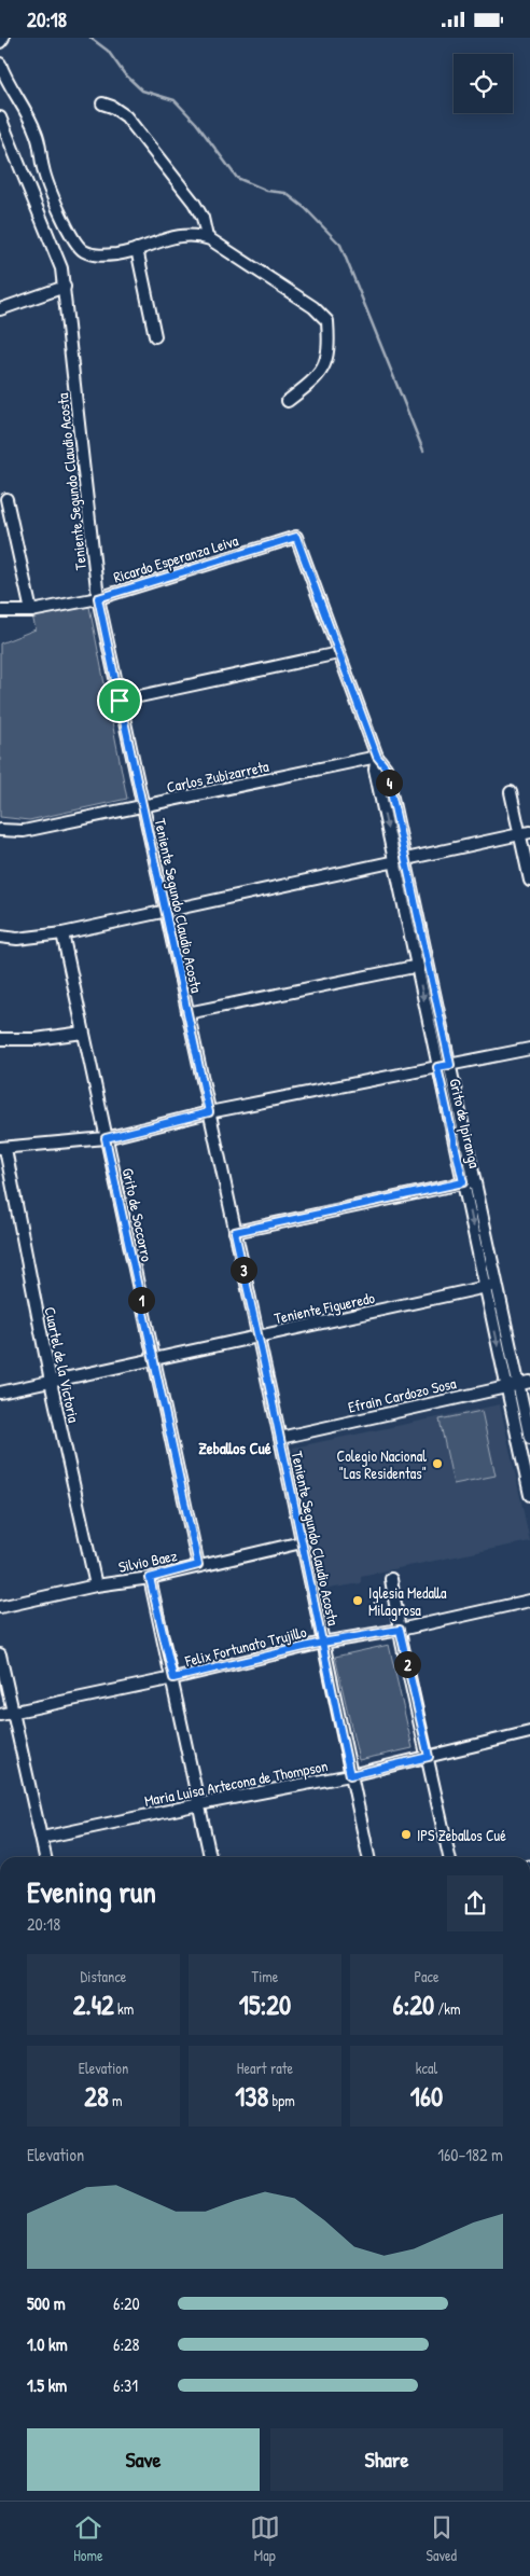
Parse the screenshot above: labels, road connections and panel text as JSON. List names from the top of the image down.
{
  "streets": {
    "street": [
      "Teniente Segundo Claudio Acosta",
      "Ricardo Esperanza Leiva",
      "Carlos Zubizarreta",
      "Grito de Ipiranga",
      "Grito de Soccorro",
      "Teniente Figueredo",
      "Cuartel de la Victoria",
      "Efrain Cardozo Sosa",
      "Silvio Baez",
      "Felix Fortunato Trujillo",
      "Maria Luisa Artecona de Thompson"
    ]
  },
  "crossings": [
    ["Teniente Segundo Claudio Acosta", "Ricardo Esperanza Leiva"],
    ["Teniente Segundo Claudio Acosta", "Carlos Zubizarreta"],
    ["Teniente Segundo Claudio Acosta", "Teniente Figueredo"],
    ["Teniente Segundo Claudio Acosta", "Efrain Cardozo Sosa"],
    ["Teniente Segundo Claudio Acosta", "Silvio Baez"],
    ["Teniente Segundo Claudio Acosta", "Felix Fortunato Trujillo"],
    ["Teniente Segundo Claudio Acosta", "Maria Luisa Artecona de Thompson"],
    ["Ricardo Esperanza Leiva", "Grito de Ipiranga"],
    ["Carlos Zubizarreta", "Grito de Ipiranga"],
    ["Grito de Ipiranga", "Teniente Figueredo"],
    ["Grito de Ipiranga", "Efrain Cardozo Sosa"],
    ["Grito de Soccorro", "Teniente Figueredo"],
    ["Grito de Soccorro", "Silvio Baez"],
    ["Teniente Figueredo", "Cuartel de la Victoria"],
    ["Cuartel de la Victoria", "Silvio Baez"]
  ],
  "districts": ["Zeballos Cué"],
  "places": ["Colegio Nacional \"Las Residentas\"", "Iglesia Medalla Milagrosa", "IPS Zeballos Cué"],
  "page": {
    "status": "20:18",
    "pins": [
      "4",
      "3",
      "1",
      "2"
    ],
    "heading": ["Evening run", "20:18"],
    "stats": [
      ["Distance", "2.42 km"],
      ["Time", "15:20"],
      ["Pace", "6:20 /km"],
      ["Elevation", "28 m"],
      ["Heart rate", "138 bpm"],
      ["kcal", "160"]
    ],
    "chart": ["Elevation", "160–182 m"],
    "list": [
      {
        "name": "500 m",
        "note": "6:20"
      },
      {
        "name": "1.0 km",
        "note": "6:28"
      },
      {
        "name": "1.5 km",
        "note": "6:31"
      }
    ],
    "buttons": ["Save", "Share"],
    "tabs": ["Home", "Map", "Saved"]
  }
}
